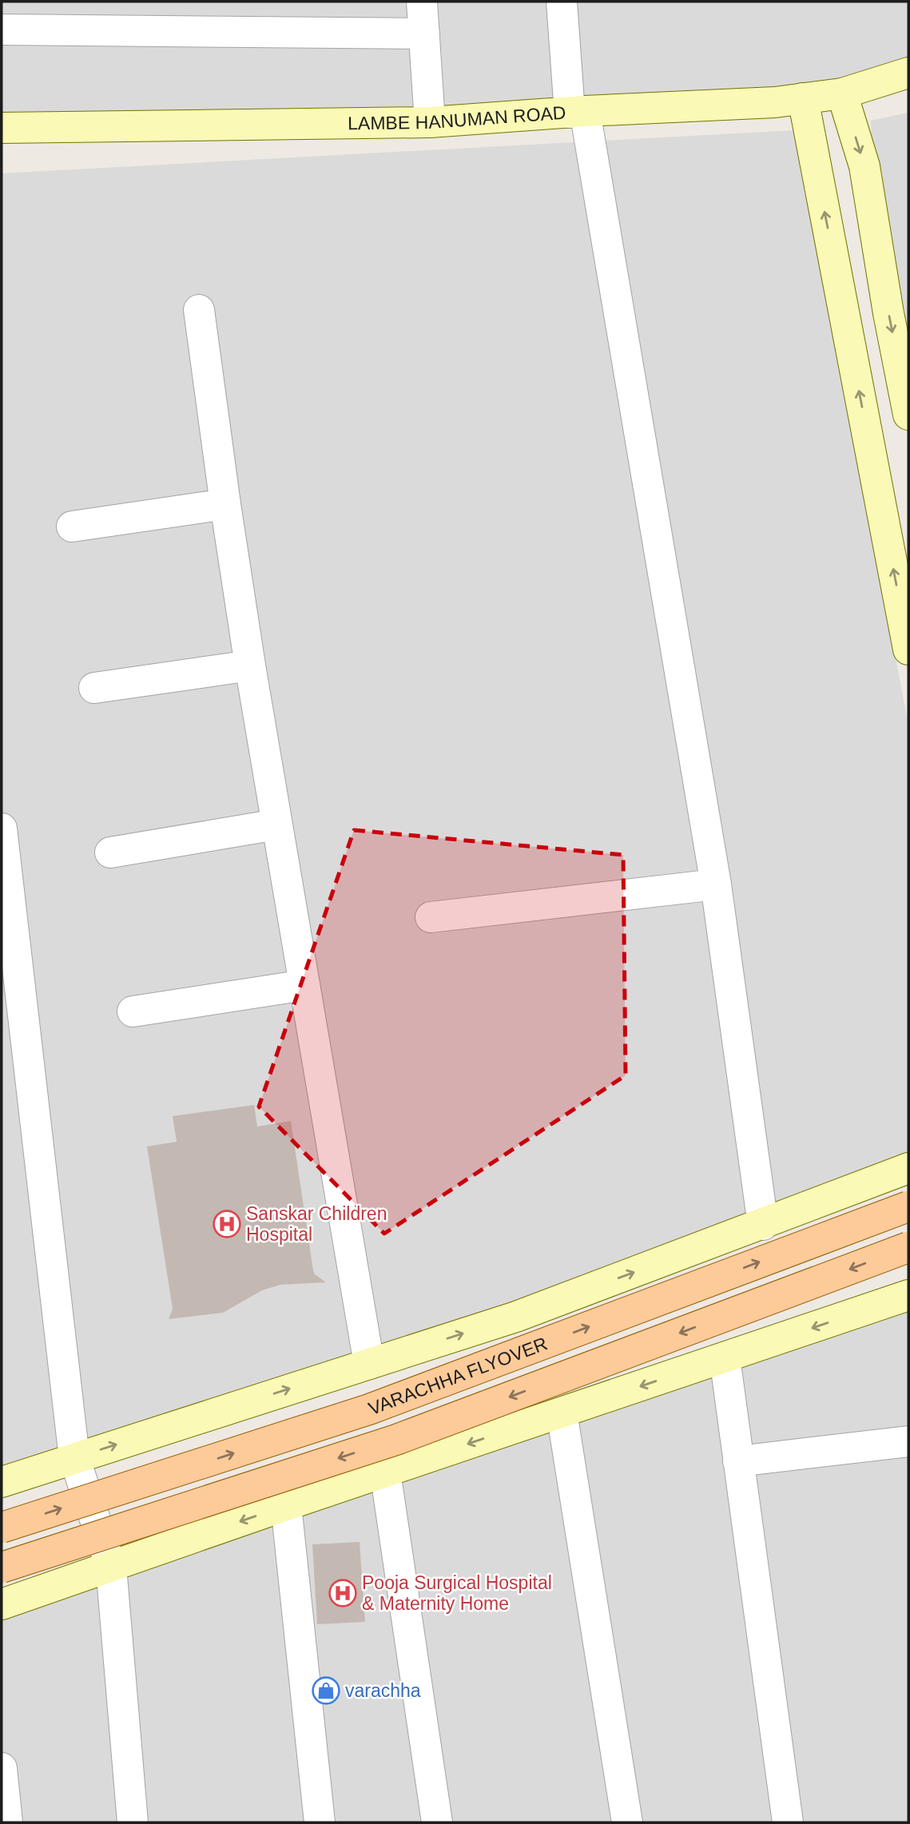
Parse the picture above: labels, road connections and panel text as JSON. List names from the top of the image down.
{
  "streets": {
    "main road": ["VARACHHA FLYOVER"],
    "street": ["LAMBE HANUMAN ROAD"]
  },
  "places": {
    "hospital": ["Sanskar Children Hospital", "Pooja Surgical Hospital & Maternity Home"],
    "shop": ["varachha"]
  }
}
